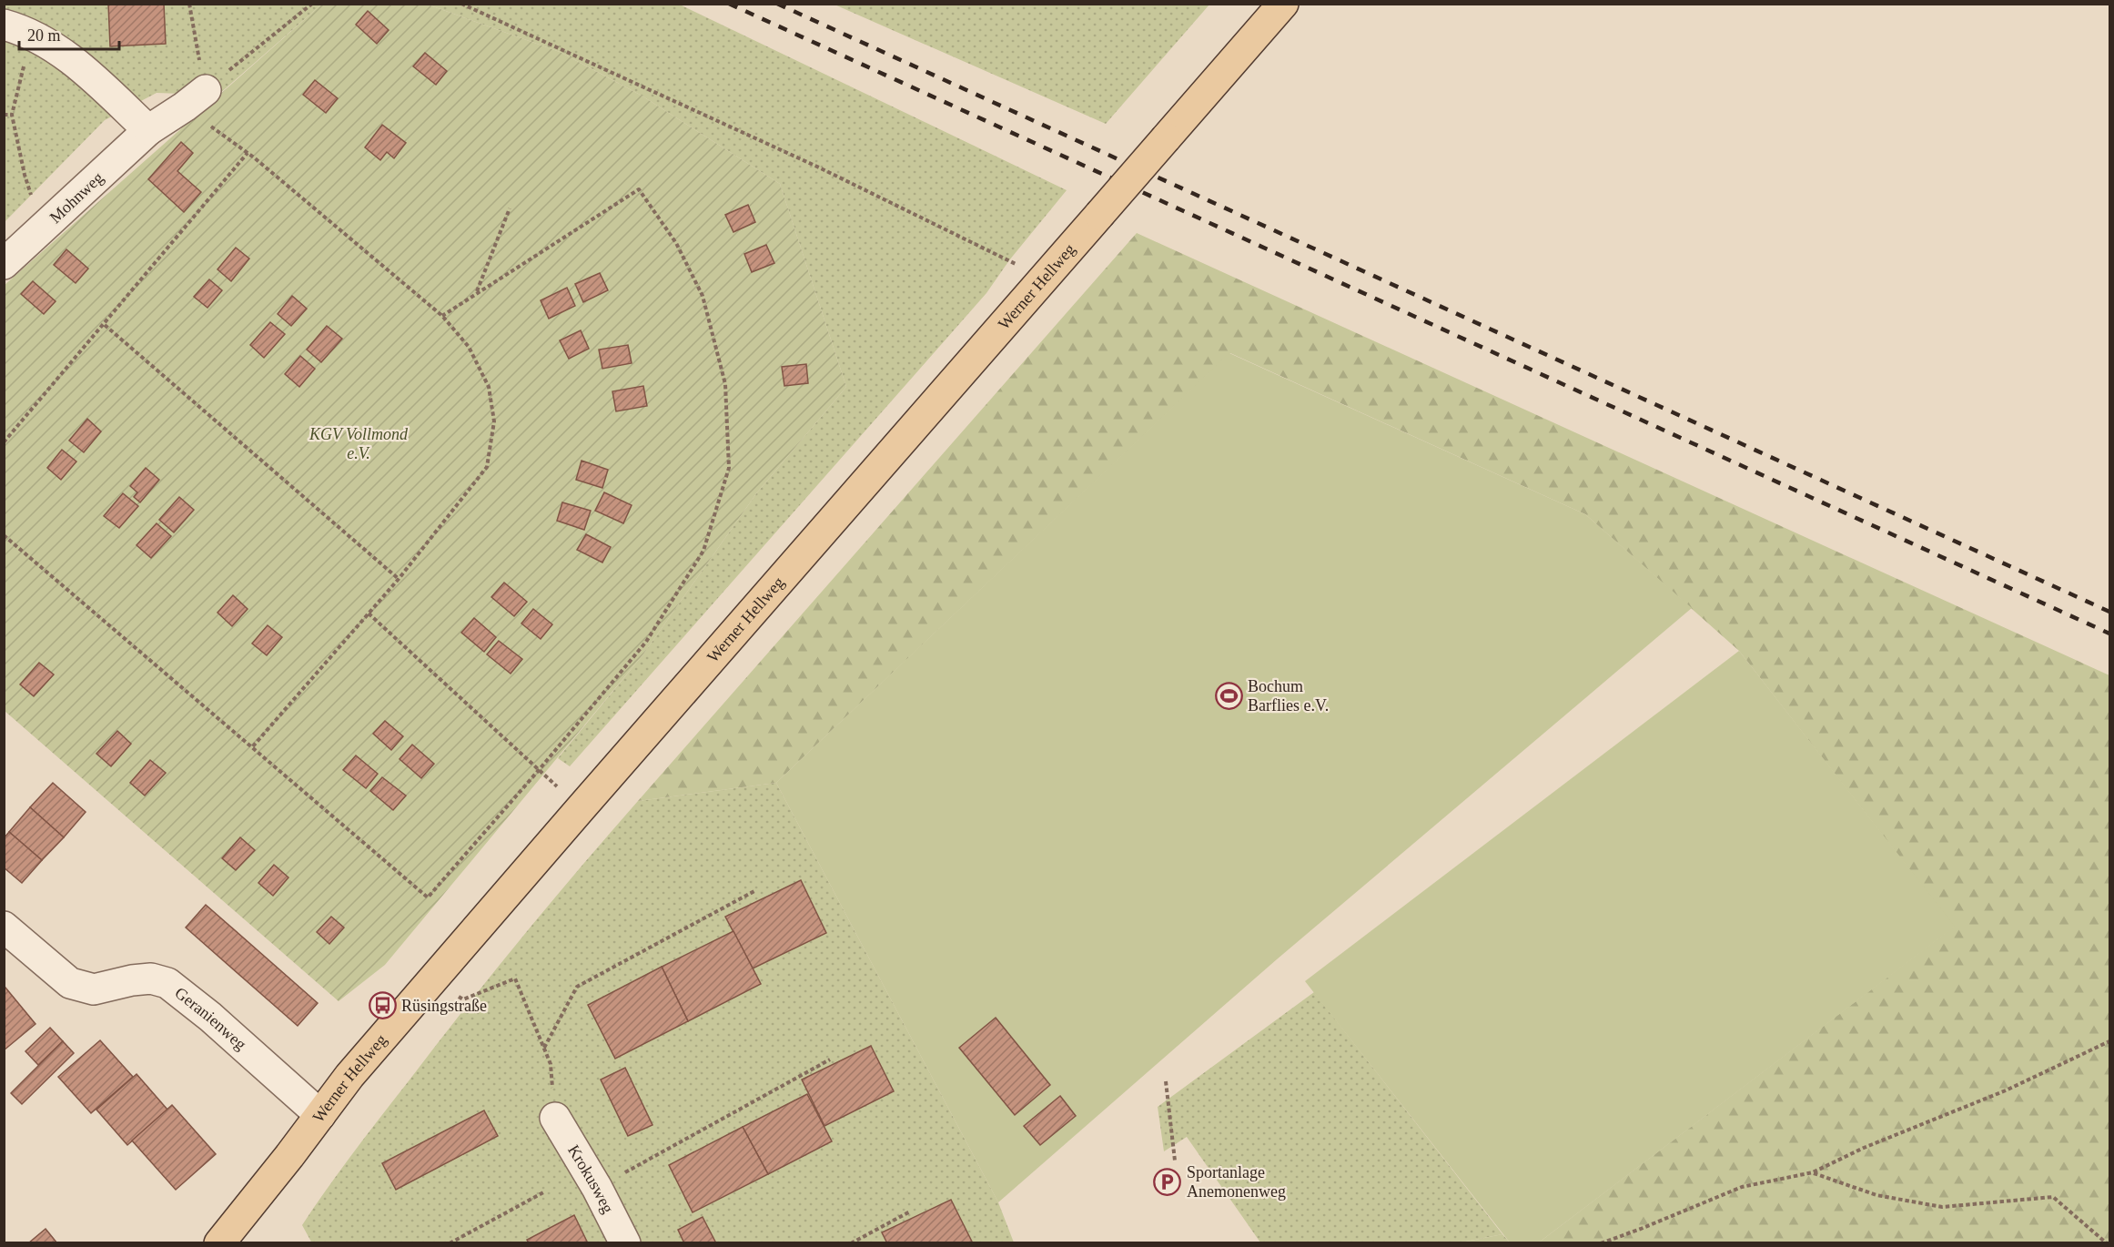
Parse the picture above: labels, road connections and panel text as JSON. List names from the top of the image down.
{
  "streets": {
    "main road": ["Werner Hellweg"],
    "street": ["Mohnweg", "Geranienweg", "Krokusweg"]
  },
  "crossings": [
    ["Werner Hellweg", "Geranienweg"]
  ],
  "parks": ["KGV Vollmond e.V."],
  "places": {
    "sports": ["Bochum Barflies e.V."],
    "bus stop": ["Rüsingstraße"],
    "parking": ["Sportanlage Anemonenweg"]
  },
  "scale_bar": "20 m"
}
